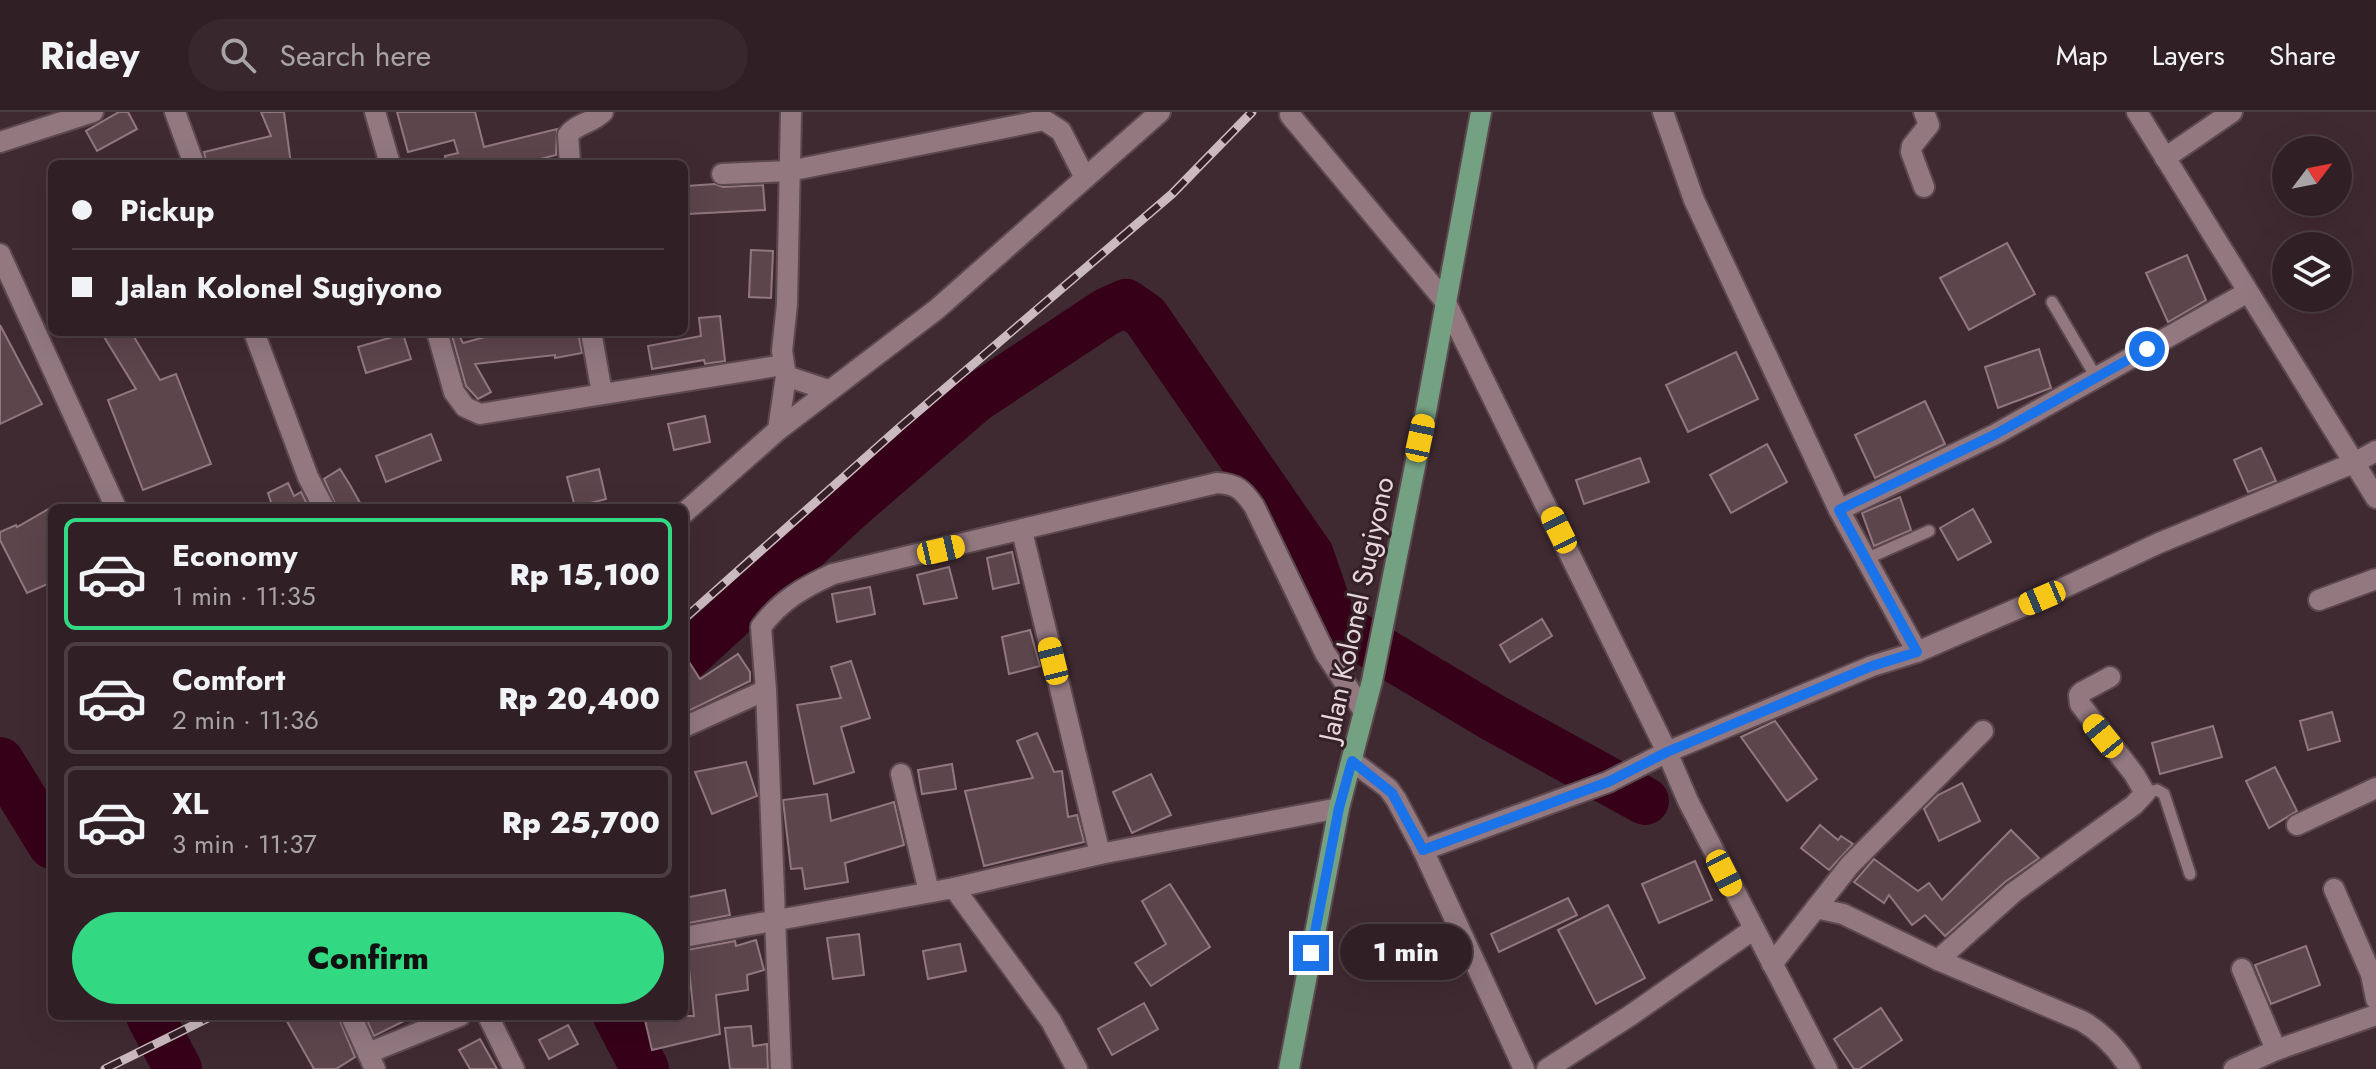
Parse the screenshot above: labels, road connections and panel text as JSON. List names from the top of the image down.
{
  "streets": {
    "main road": ["Jalan Kolonel Sugiyono"]
  },
  "north": "top right",
  "page": {
    "header": "Ridey",
    "search": "Search here",
    "nav": ["Map", "Layers", "Share"],
    "banner": ["Pickup", "Jalan Kolonel Sugiyono"],
    "list": [
      {
        "name": "Economy",
        "note": "1 min · 11:35",
        "value": "Rp 15,100"
      },
      {
        "name": "Comfort",
        "note": "2 min · 11:36",
        "value": "Rp 20,400"
      },
      {
        "name": "XL",
        "note": "3 min · 11:37",
        "value": "Rp 25,700"
      }
    ],
    "buttons": "Confirm",
    "bubble": "1 min"
  }
}
